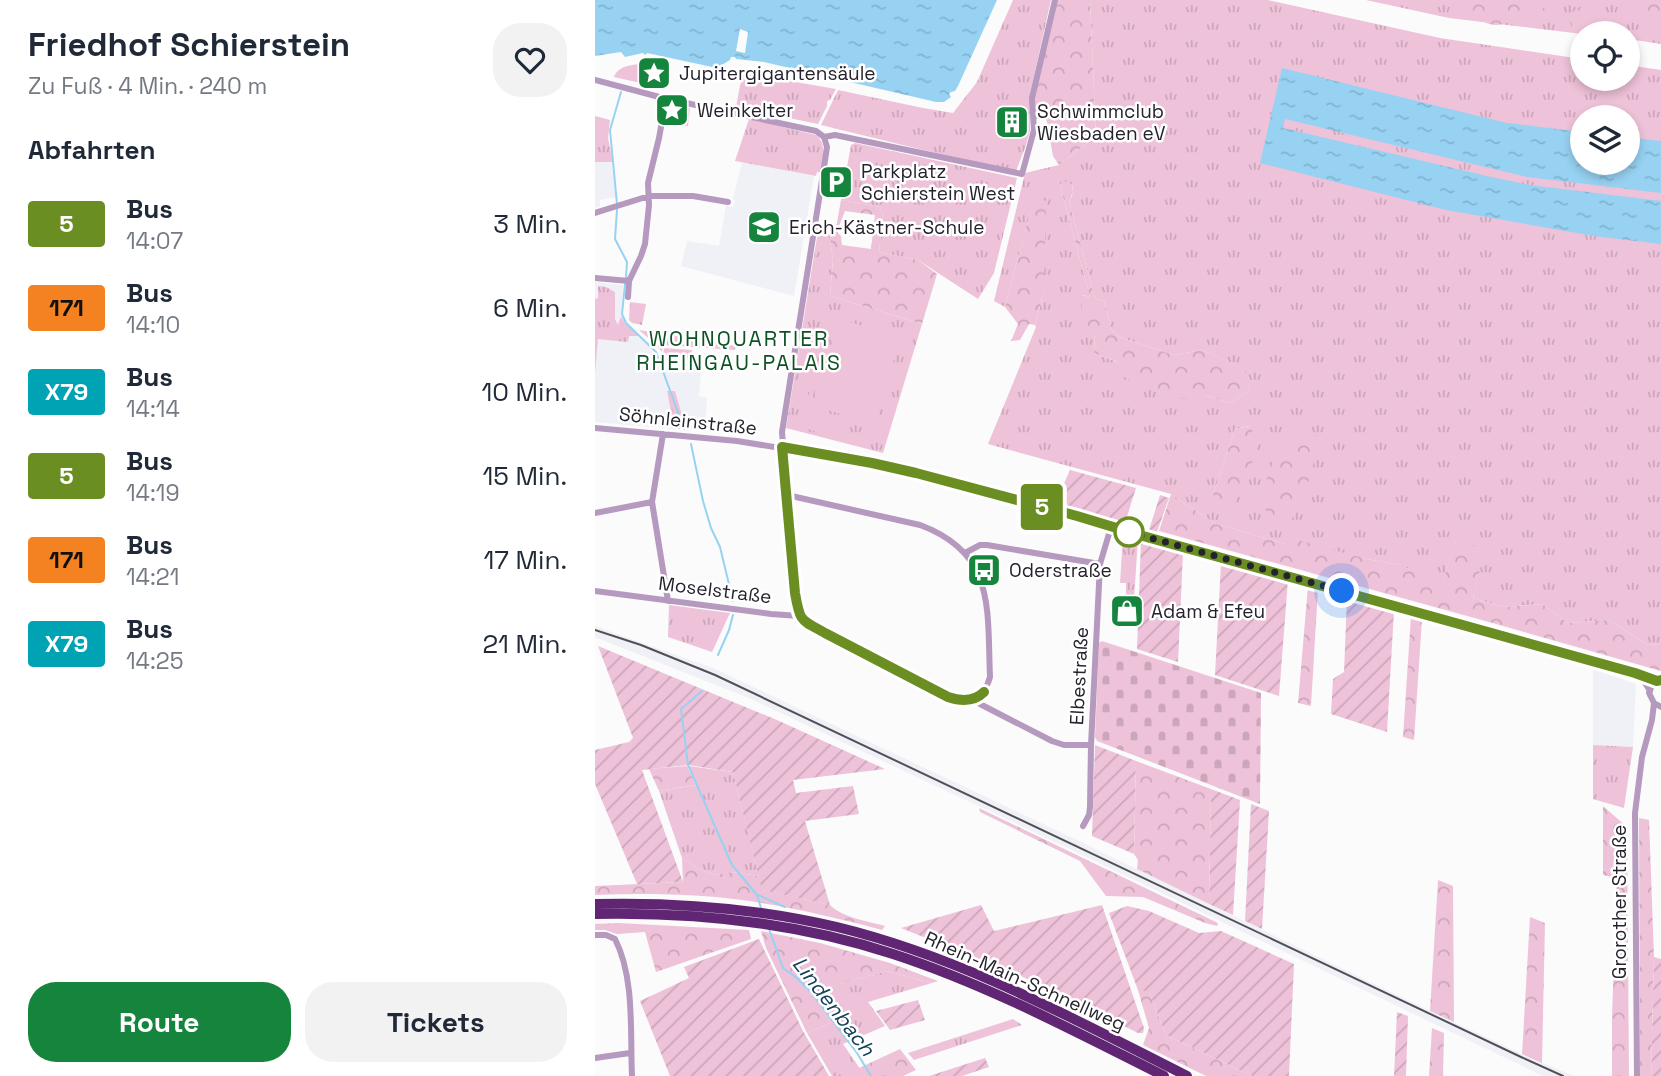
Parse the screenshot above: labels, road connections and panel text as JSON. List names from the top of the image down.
{
  "streets": {
    "highway": ["Rhein-Main-Schnellweg"],
    "street": [
      "Söhnleinstraße",
      "Moselstraße",
      "Elbestraße",
      "Grorother Straße"
    ]
  },
  "crossings": [
    ["Söhnleinstraße", "Elbestraße"],
    ["Moselstraße", "Elbestraße"]
  ],
  "districts": ["WOHNQUARTIER RHEINGAU-PALAIS"],
  "water": ["Lindenbach"],
  "places": {
    "place": ["Jupitergigantensäule", "Weinkelter"],
    "building": ["Schwimmclub Wiesbaden eV"],
    "parking": ["Parkplatz Schierstein West"],
    "school or university": ["Erich-Kästner-Schule"],
    "bus stop": ["Oderstraße"],
    "shop": ["Adam & Efeu"]
  },
  "lines": ["bus line 5"],
  "page": {
    "heading": [
      ["Friedhof Schierstein", "Zu Fuß · 4 Min. · 240 m"],
      "Abfahrten"
    ],
    "on_map": "5",
    "list": [
      {
        "mark": "5",
        "name": "Bus",
        "note": "14:07",
        "value": "3 Min."
      },
      {
        "mark": "171",
        "name": "Bus",
        "note": "14:10",
        "value": "6 Min."
      },
      {
        "mark": "X79",
        "name": "Bus",
        "note": "14:14",
        "value": "10 Min."
      },
      {
        "mark": "5",
        "name": "Bus",
        "note": "14:19",
        "value": "15 Min."
      },
      {
        "mark": "171",
        "name": "Bus",
        "note": "14:21",
        "value": "17 Min."
      },
      {
        "mark": "X79",
        "name": "Bus",
        "note": "14:25",
        "value": "21 Min."
      }
    ],
    "buttons": ["Route", "Tickets"]
  }
}
